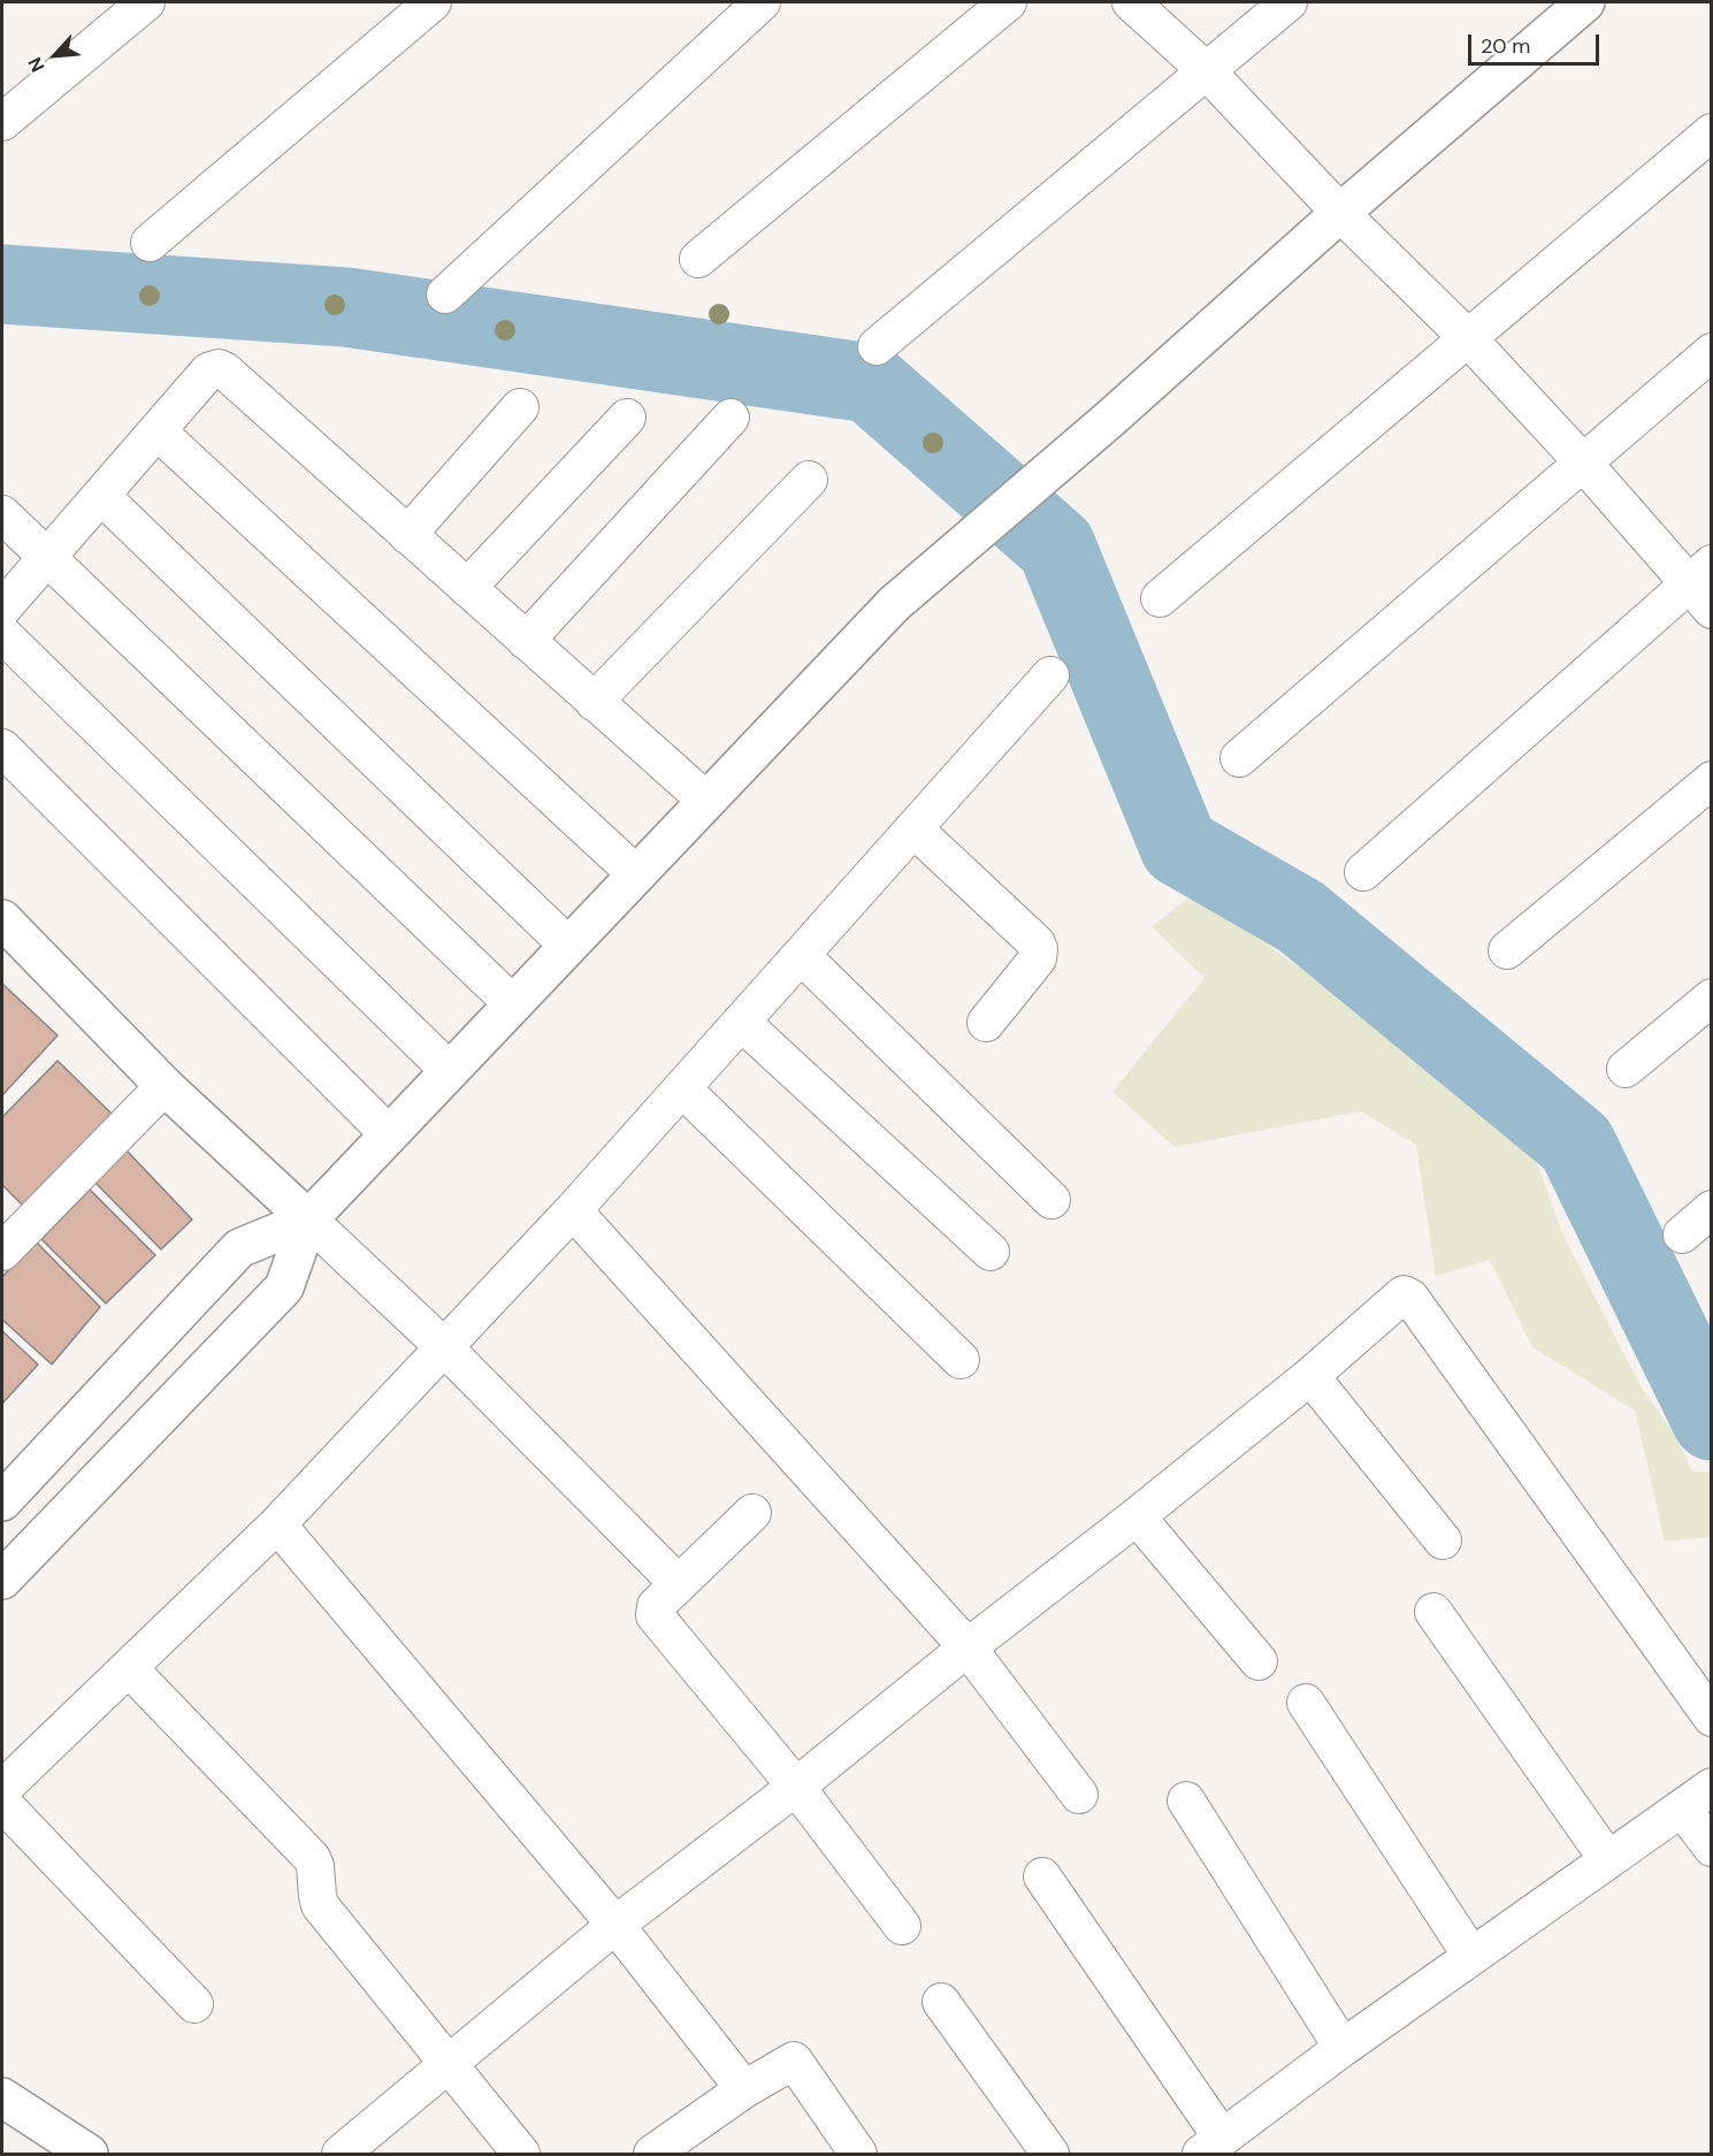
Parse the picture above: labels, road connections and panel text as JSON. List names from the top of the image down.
{
  "scale_bar": "20 m",
  "north": "bottom left"
}
